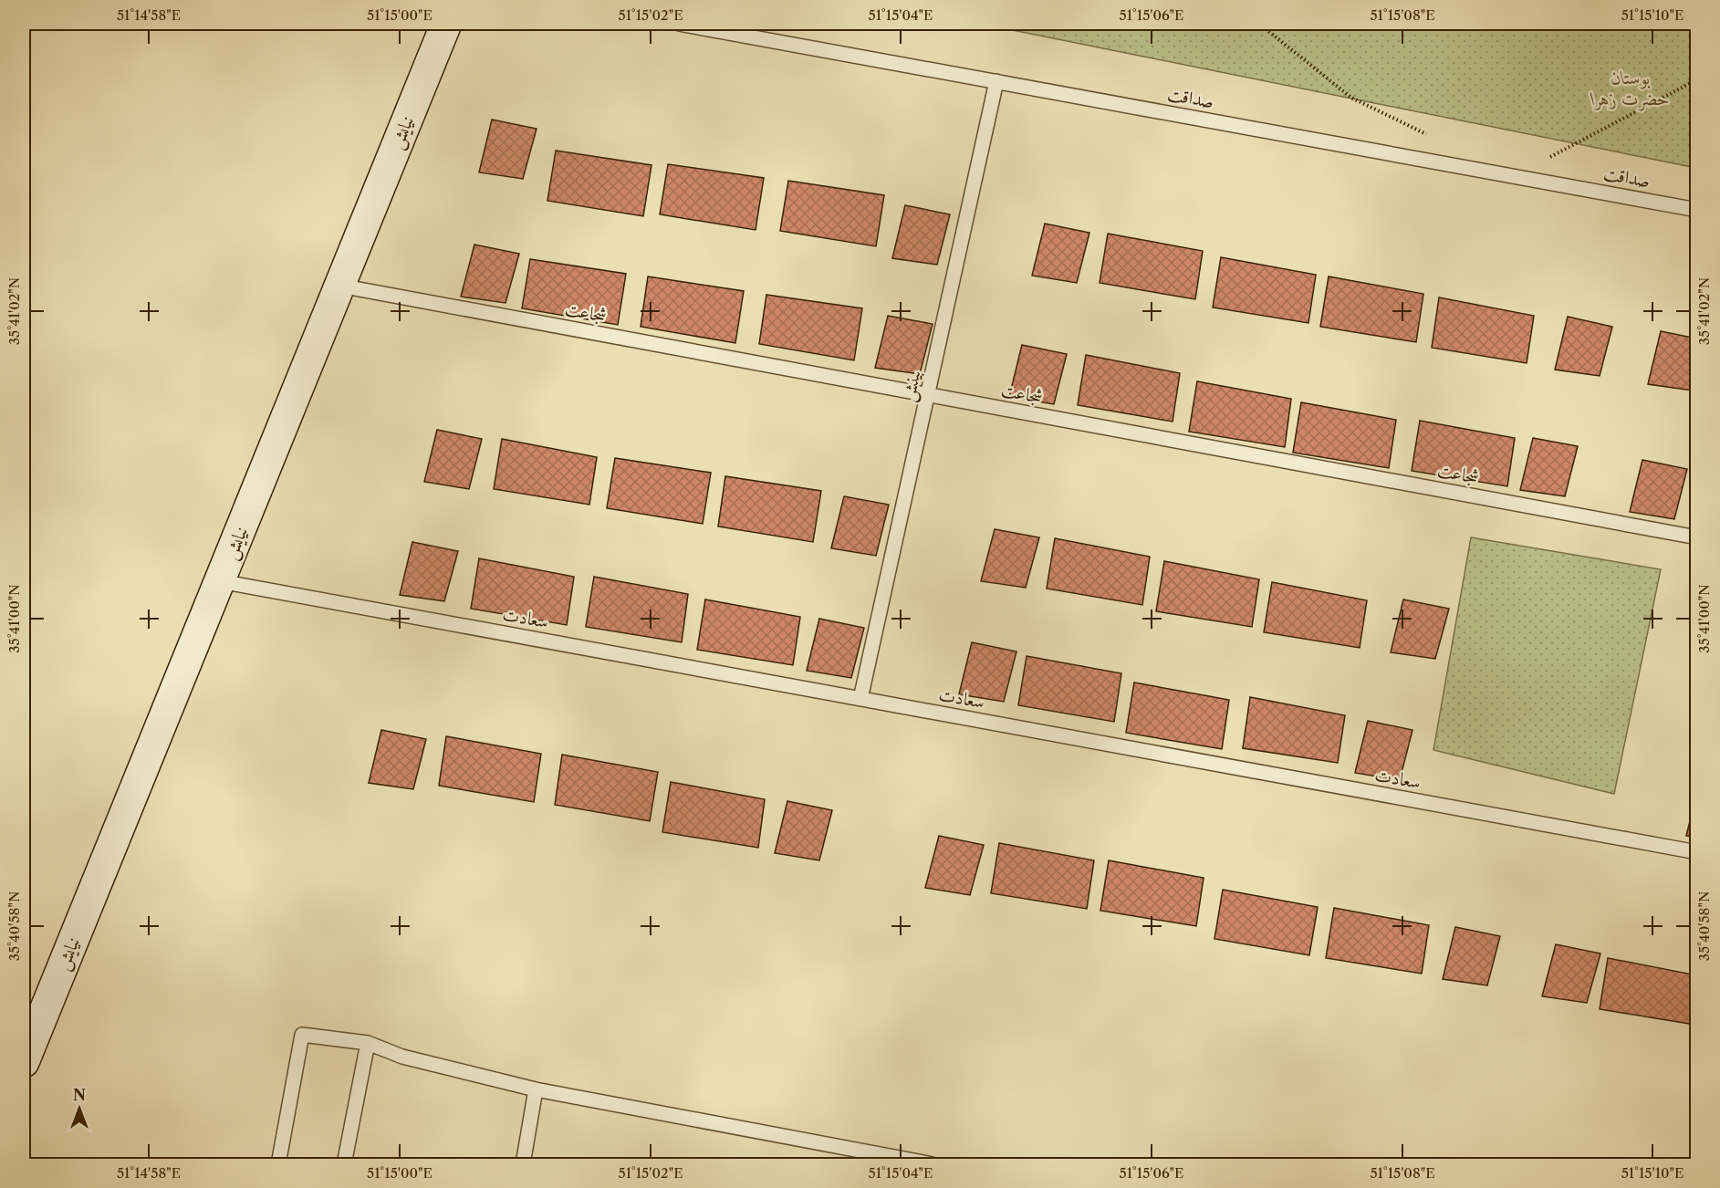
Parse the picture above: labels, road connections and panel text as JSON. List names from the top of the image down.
{
  "streets": {
    "street": ["نیایش"],
    "lane": [
      "صداقت",
      "شجاعت",
      "بینش",
      "سعادت"
    ]
  },
  "crossings": [
    ["صداقت", "بینش"],
    ["نیایش", "شجاعت"],
    ["نیایش", "سعادت"],
    ["شجاعت", "بینش"],
    ["بینش", "سعادت"]
  ],
  "parks": ["بوستان حضرت زهرا"],
  "north": "top",
  "coordinates": [
    "51°14'58\"E",
    "51°15'00\"E",
    "51°15'02\"E",
    "51°15'04\"E",
    "51°15'06\"E",
    "51°15'08\"E",
    "51°15'10\"E",
    "35°41'02\"N",
    "35°41'00\"N",
    "35°40'58\"N"
  ]
}
